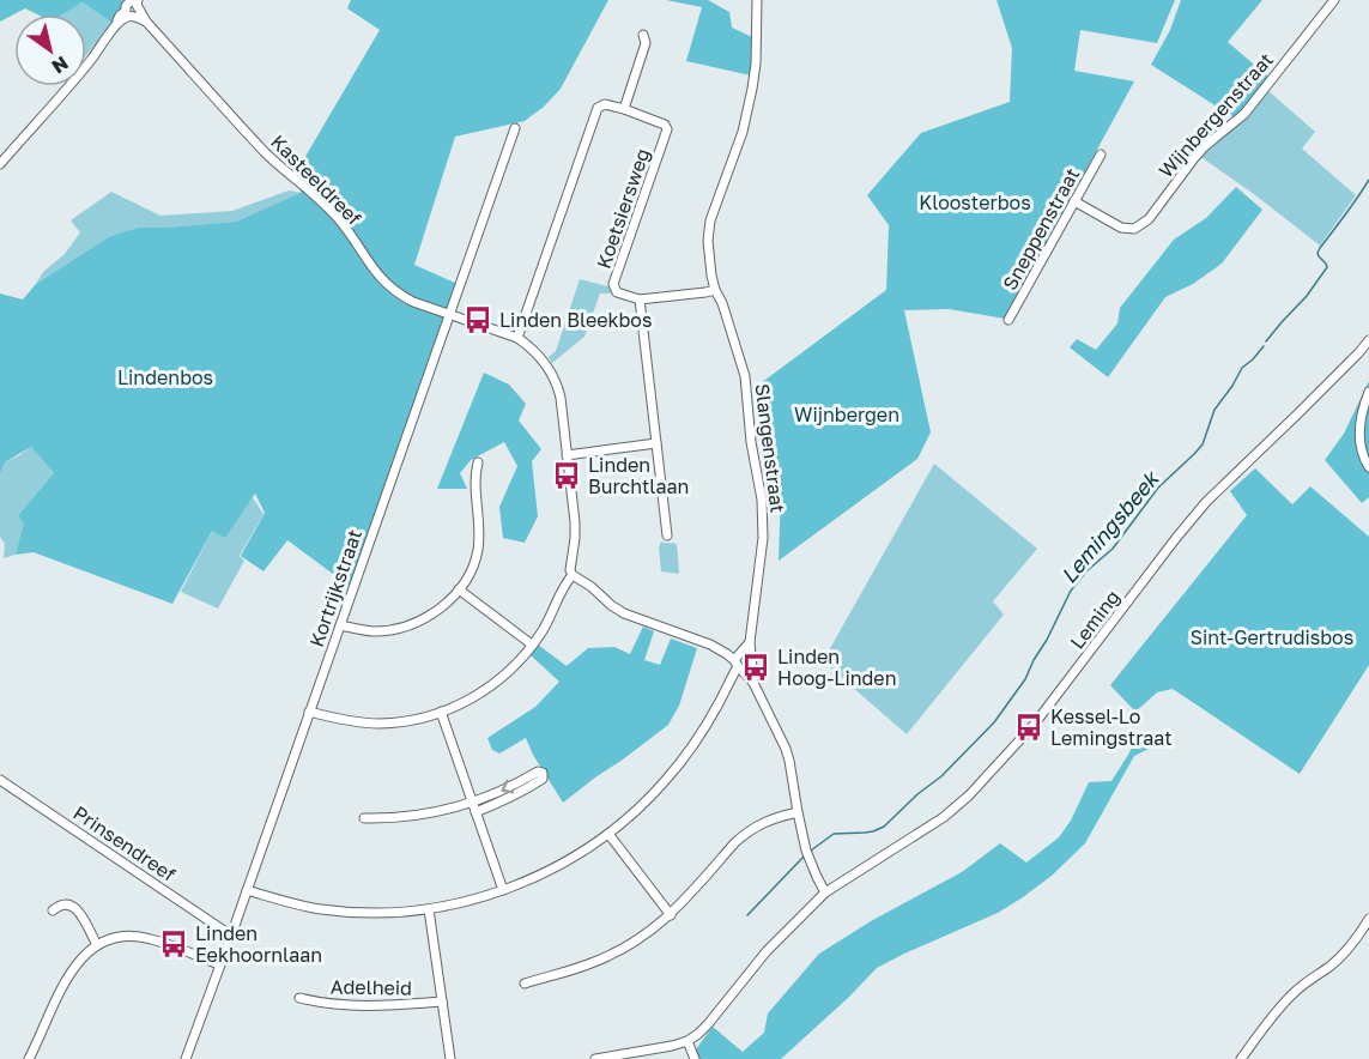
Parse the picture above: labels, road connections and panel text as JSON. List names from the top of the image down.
{
  "streets": {
    "street": [
      "Wijnbergenstraat",
      "Kasteeldreef",
      "Koetsiersweg",
      "Sneppenstraat",
      "Slangenstraat",
      "Kortrijkstraat",
      "Leming",
      "Prinsendreef",
      "Adelheid"
    ]
  },
  "crossings": [
    ["Wijnbergenstraat", "Sneppenstraat"],
    ["Kasteeldreef", "Kortrijkstraat"],
    ["Slangenstraat", "Leming"],
    ["Kortrijkstraat", "Prinsendreef"]
  ],
  "water": ["Lemingsbeek"],
  "parks": [
    "Kloosterbos",
    "Lindenbos",
    "Wijnbergen",
    "Sint-Gertrudisbos"
  ],
  "places": {
    "bus stop": [
      "Linden Bleekbos",
      "Linden Burchtlaan",
      "Linden Hoog-Linden",
      "Kessel-Lo Lemingstraat",
      "Linden Eekhoornlaan"
    ]
  },
  "north": "bottom right"
}
